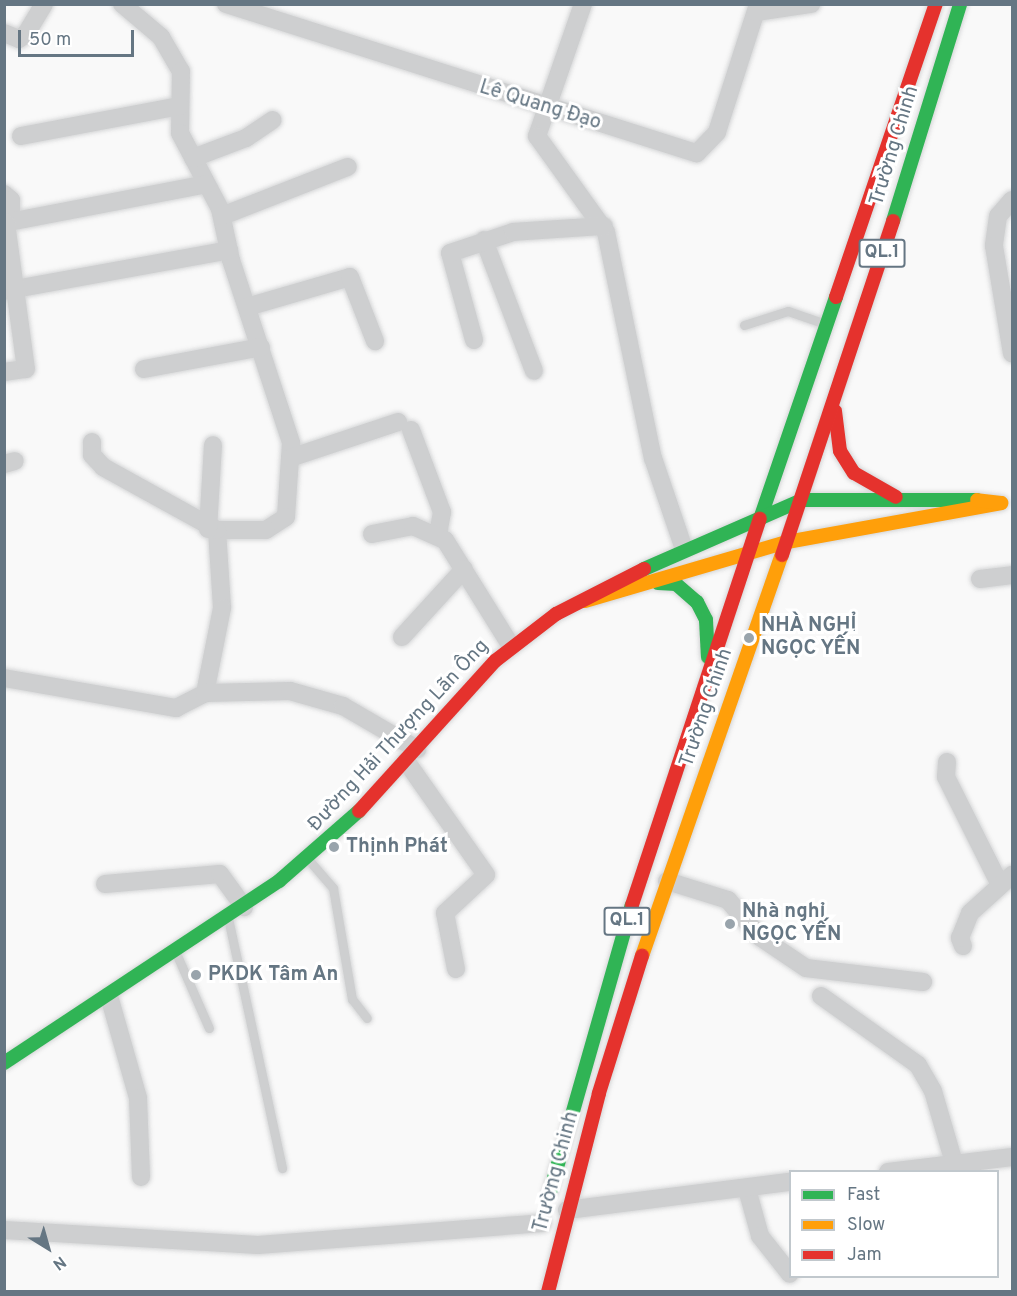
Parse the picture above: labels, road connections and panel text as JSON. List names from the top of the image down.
{
  "streets": {
    "main road": ["Trường Chinh", "QL.1", "Đường Hải Thượng Lãn Ông"],
    "street": ["Lê Quang Đạo"]
  },
  "crossings": [
    ["Trường Chinh", "Đường Hải Thượng Lãn Ông"]
  ],
  "places": [
    "NHÀ NGHỈ NGỌC YẾN",
    "Thịnh Phát",
    "Nhà nghỉ NGỌC YẾN",
    "PKDK Tâm An"
  ],
  "legend": ["Fast", "Slow", "Jam"],
  "scale_bar": "50 m",
  "north": "bottom right"
}
